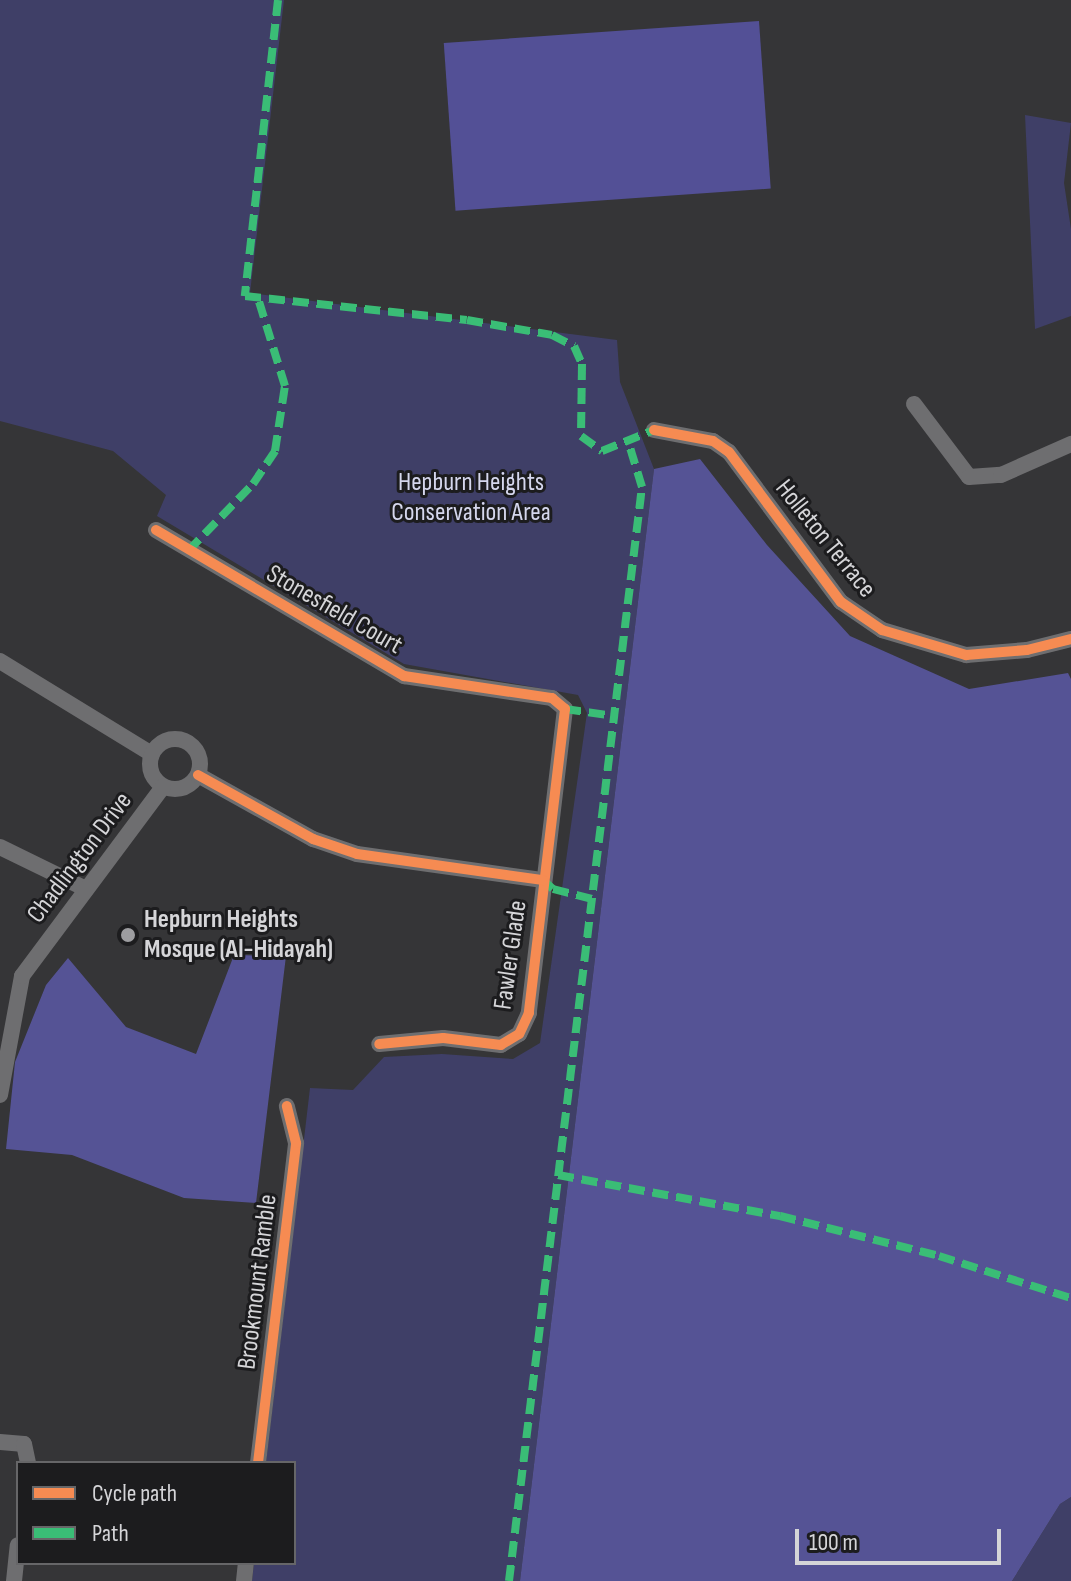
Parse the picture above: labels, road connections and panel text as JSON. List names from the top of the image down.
{
  "streets": {
    "street": [
      "Holleton Terrace",
      "Stonesfield Court",
      "Chadlington Drive",
      "Fawler Glade",
      "Brookmount Ramble"
    ]
  },
  "crossings": [
    ["Stonesfield Court", "Fawler Glade"]
  ],
  "parks": ["Hepburn Heights Conservation Area"],
  "places": ["Hepburn Heights Mosque (Al-Hidayah)"],
  "legend": ["Cycle path", "Path"],
  "scale_bar": "100 m"
}
